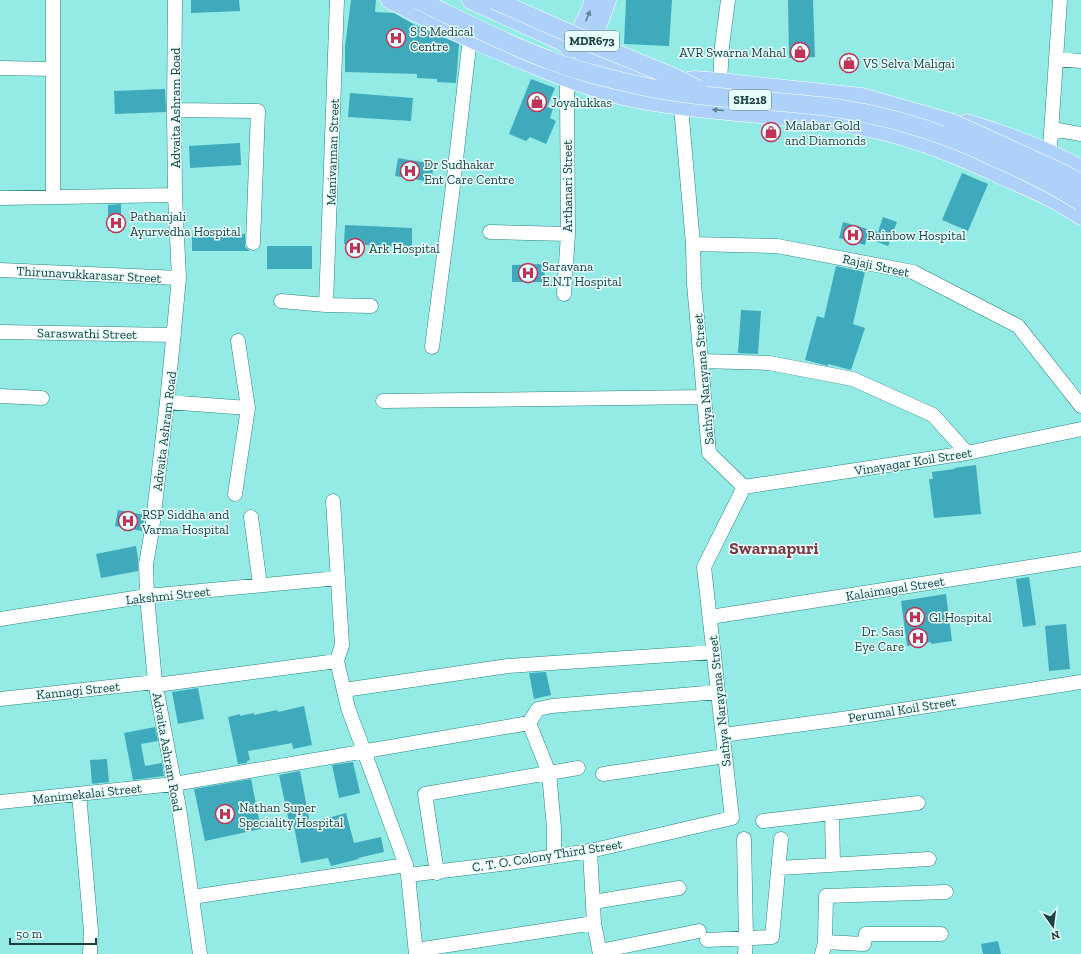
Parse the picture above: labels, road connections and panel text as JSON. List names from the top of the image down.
{
  "streets": {
    "main road": ["MDR673", "SH218"],
    "street": [
      "Advaita Ashram Road",
      "Manivannan Street",
      "Arthanari Street",
      "Rajaji Street",
      "Thirunavukkarasar Street",
      "Saraswathi Street",
      "Sathya Narayana Street",
      "Vinayagar Koil Street",
      "Kalaimagal Street",
      "Lakshmi Street",
      "Kannagi Street",
      "Perumal Koil Street",
      "Manimekalai Street",
      "C. T. O. Colony Third Street"
    ]
  },
  "crossings": [
    ["MDR673", "Arthanari Street"],
    ["Advaita Ashram Road", "Thirunavukkarasar Street"],
    ["Advaita Ashram Road", "Saraswathi Street"],
    ["Advaita Ashram Road", "Lakshmi Street"],
    ["Advaita Ashram Road", "Kannagi Street"],
    ["Advaita Ashram Road", "Manimekalai Street"],
    ["Advaita Ashram Road", "C. T. O. Colony Third Street"],
    ["Rajaji Street", "Sathya Narayana Street"],
    ["Sathya Narayana Street", "Vinayagar Koil Street"],
    ["Sathya Narayana Street", "Kalaimagal Street"],
    ["Sathya Narayana Street", "Perumal Koil Street"],
    ["Sathya Narayana Street", "C. T. O. Colony Third Street"]
  ],
  "districts": ["Swarnapuri"],
  "places": {
    "hospital": [
      "S S Medical Centre",
      "Dr Sudhakar Ent Care Centre",
      "Pathanjali Ayurvedha Hospital",
      "Rainbow Hospital",
      "Ark Hospital",
      "Saravana E.N.T Hospital",
      "RSP Siddha and Varma Hospital",
      "Gl Hospital",
      "Dr. Sasi Eye Care",
      "Nathan Super Speciality Hospital"
    ],
    "shop": [
      "AVR Swarna Mahal",
      "VS Selva Maligai",
      "Joyalukkas",
      "Malabar Gold and Diamonds"
    ]
  },
  "scale_bar": "50 m",
  "north": "bottom"
}
